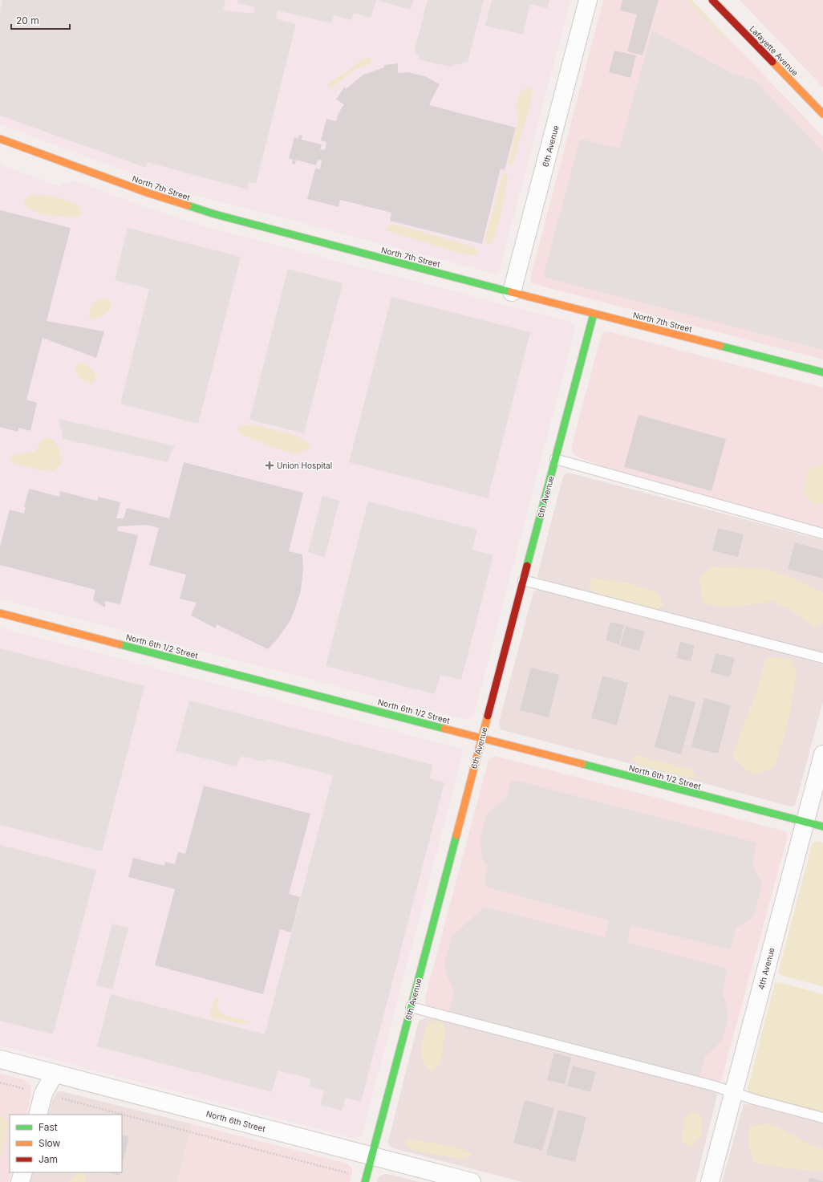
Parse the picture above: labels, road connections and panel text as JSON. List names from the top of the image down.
{
  "streets": {
    "street": [
      "Lafayette Avenue",
      "6th Avenue",
      "North 7th Street",
      "North 6th 1/2 Street",
      "4th Avenue",
      "North 6th Street"
    ]
  },
  "crossings": [
    ["6th Avenue", "North 7th Street"],
    ["6th Avenue", "North 6th 1/2 Street"],
    ["6th Avenue", "North 6th Street"],
    ["North 6th 1/2 Street", "4th Avenue"]
  ],
  "places": {
    "health": ["Union Hospital"]
  },
  "legend": ["Fast", "Slow", "Jam"],
  "scale_bar": "20 m"
}
